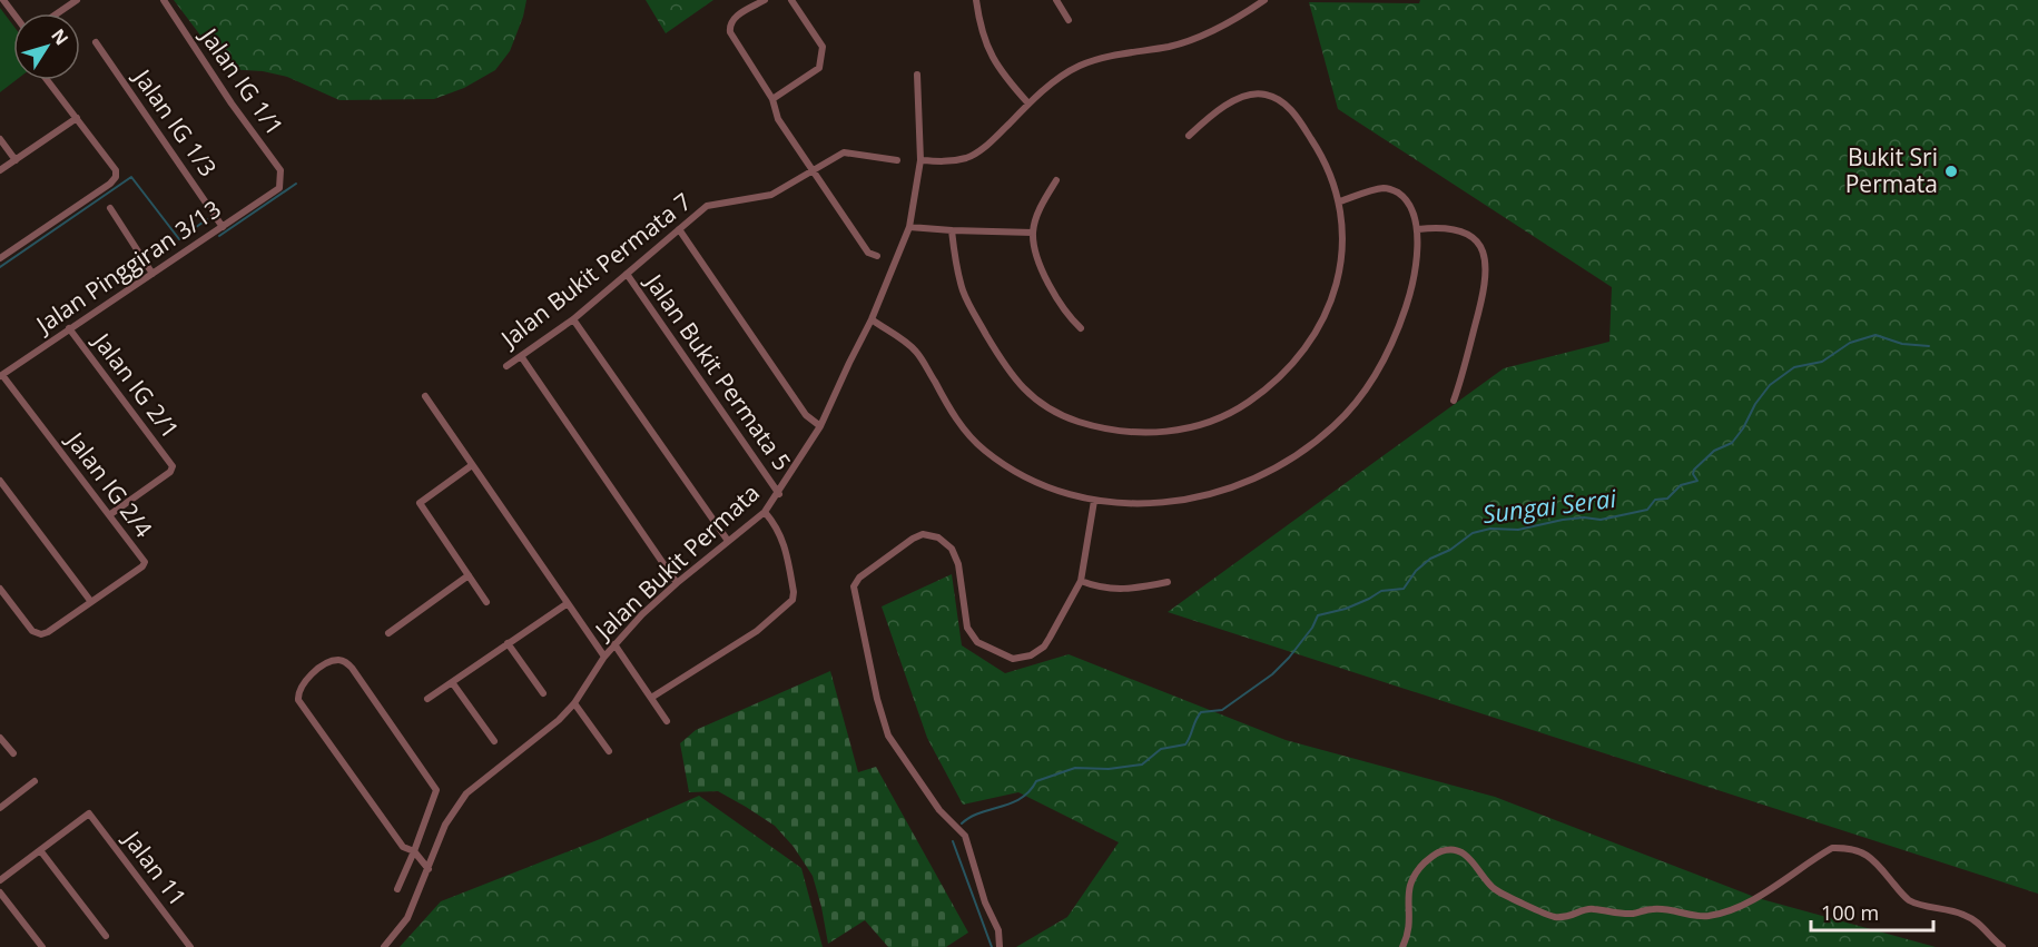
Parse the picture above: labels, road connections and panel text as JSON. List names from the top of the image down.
{
  "streets": {
    "street": [
      "Jalan IG 1/1",
      "Jalan IG 1/3",
      "Jalan Pinggiran 3/13",
      "Jalan Bukit Permata 7",
      "Jalan Bukit Permata 5",
      "Jalan IG 2/1",
      "Jalan IG 2/4",
      "Jalan Bukit Permata",
      "Jalan 11"
    ]
  },
  "crossings": [
    ["Jalan IG 1/1", "Jalan Pinggiran 3/13"],
    ["Jalan IG 1/3", "Jalan Pinggiran 3/13"],
    ["Jalan Pinggiran 3/13", "Jalan IG 2/1"],
    ["Jalan Pinggiran 3/13", "Jalan IG 2/4"],
    ["Jalan Bukit Permata 7", "Jalan Bukit Permata 5"],
    ["Jalan Bukit Permata 5", "Jalan Bukit Permata"],
    ["Jalan IG 2/1", "Jalan IG 2/4"]
  ],
  "water": ["Sungai Serai"],
  "places": ["Bukit Sri Permata"],
  "scale_bar": "100 m",
  "north": "top right"
}
